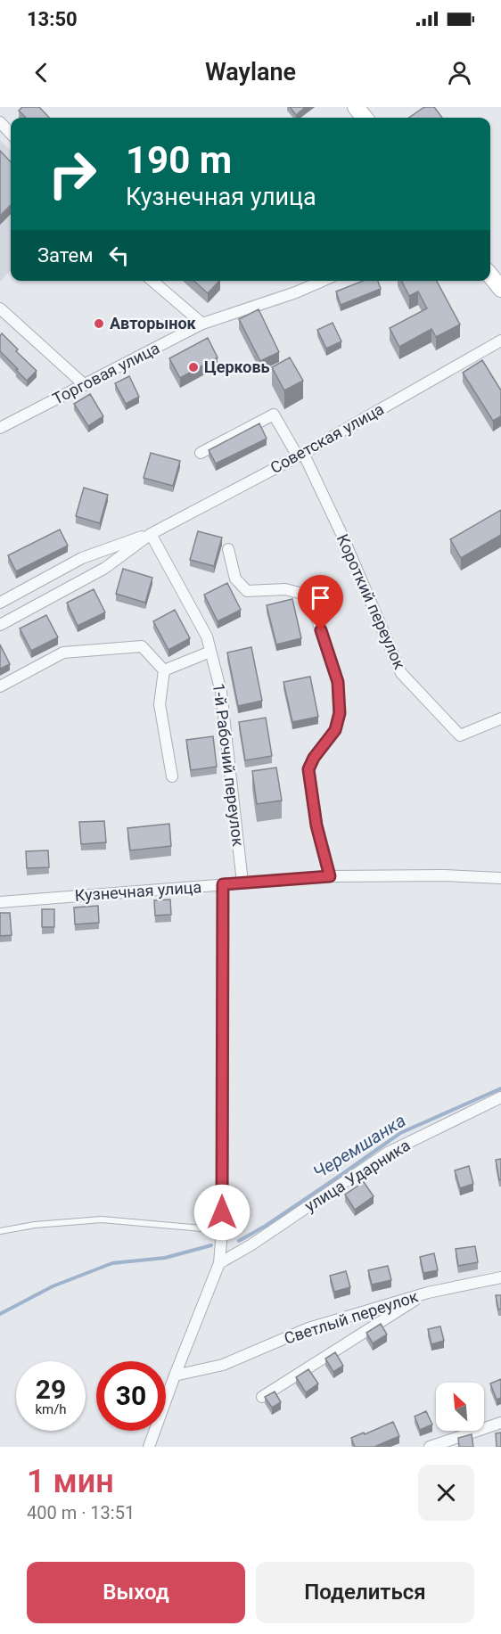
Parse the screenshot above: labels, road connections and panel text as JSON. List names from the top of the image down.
{
  "streets": {
    "street": [
      "Торговая улица",
      "Советская улица",
      "Короткий переулок",
      "1-й Рабочий переулок",
      "Кузнечная улица",
      "улица Ударника",
      "Светлый переулок"
    ]
  },
  "crossings": [
    ["Советская улица", "Короткий переулок"],
    ["Советская улица", "1-й Рабочий переулок"],
    ["1-й Рабочий переулок", "Кузнечная улица"]
  ],
  "water": ["Черемшанка"],
  "places": ["Авторынок", "Церковь"],
  "north": "top left",
  "page": {
    "status": "13:50",
    "header": "Waylane",
    "turn": ["190 m", "Кузнечная улица"],
    "then": "Затем",
    "speed": "29 km/h",
    "limit": "30",
    "heading": ["1 мин", "400 m · 13:51"],
    "buttons": ["Выход", "Поделиться"]
  }
}
